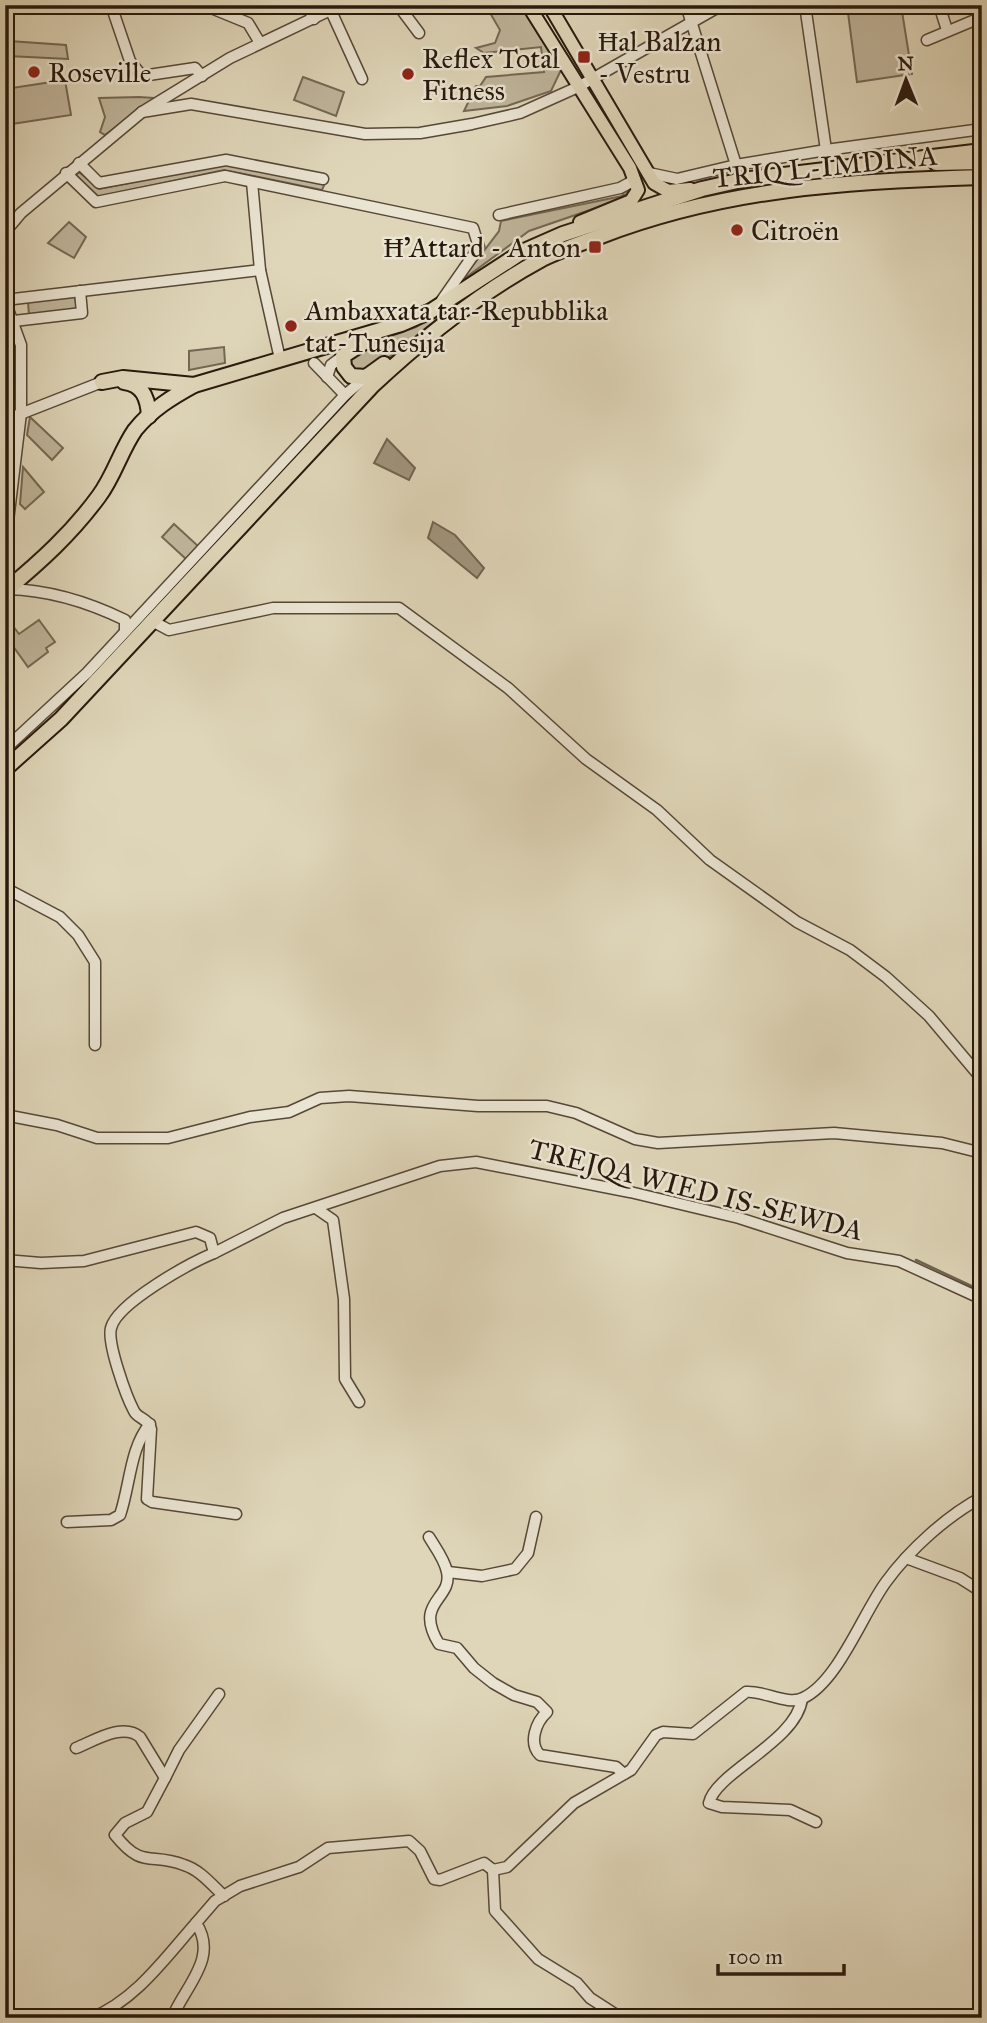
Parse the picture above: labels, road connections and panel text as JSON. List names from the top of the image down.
{
  "streets": {
    "highway": ["TRIQ L-IMDINA"],
    "street": ["TREJQA WIED IS-SEWDA"]
  },
  "places": {
    "transit": ["Ħal Balzan - Vestru", "Ħ'Attard - Anton"],
    "other": [
      "Roseville",
      "Reflex Total Fitness",
      "Citroën",
      "Ambaxxata tar-Repubblika tat-Tunesija"
    ]
  },
  "scale_bar": "100 m",
  "north": "top"
}
